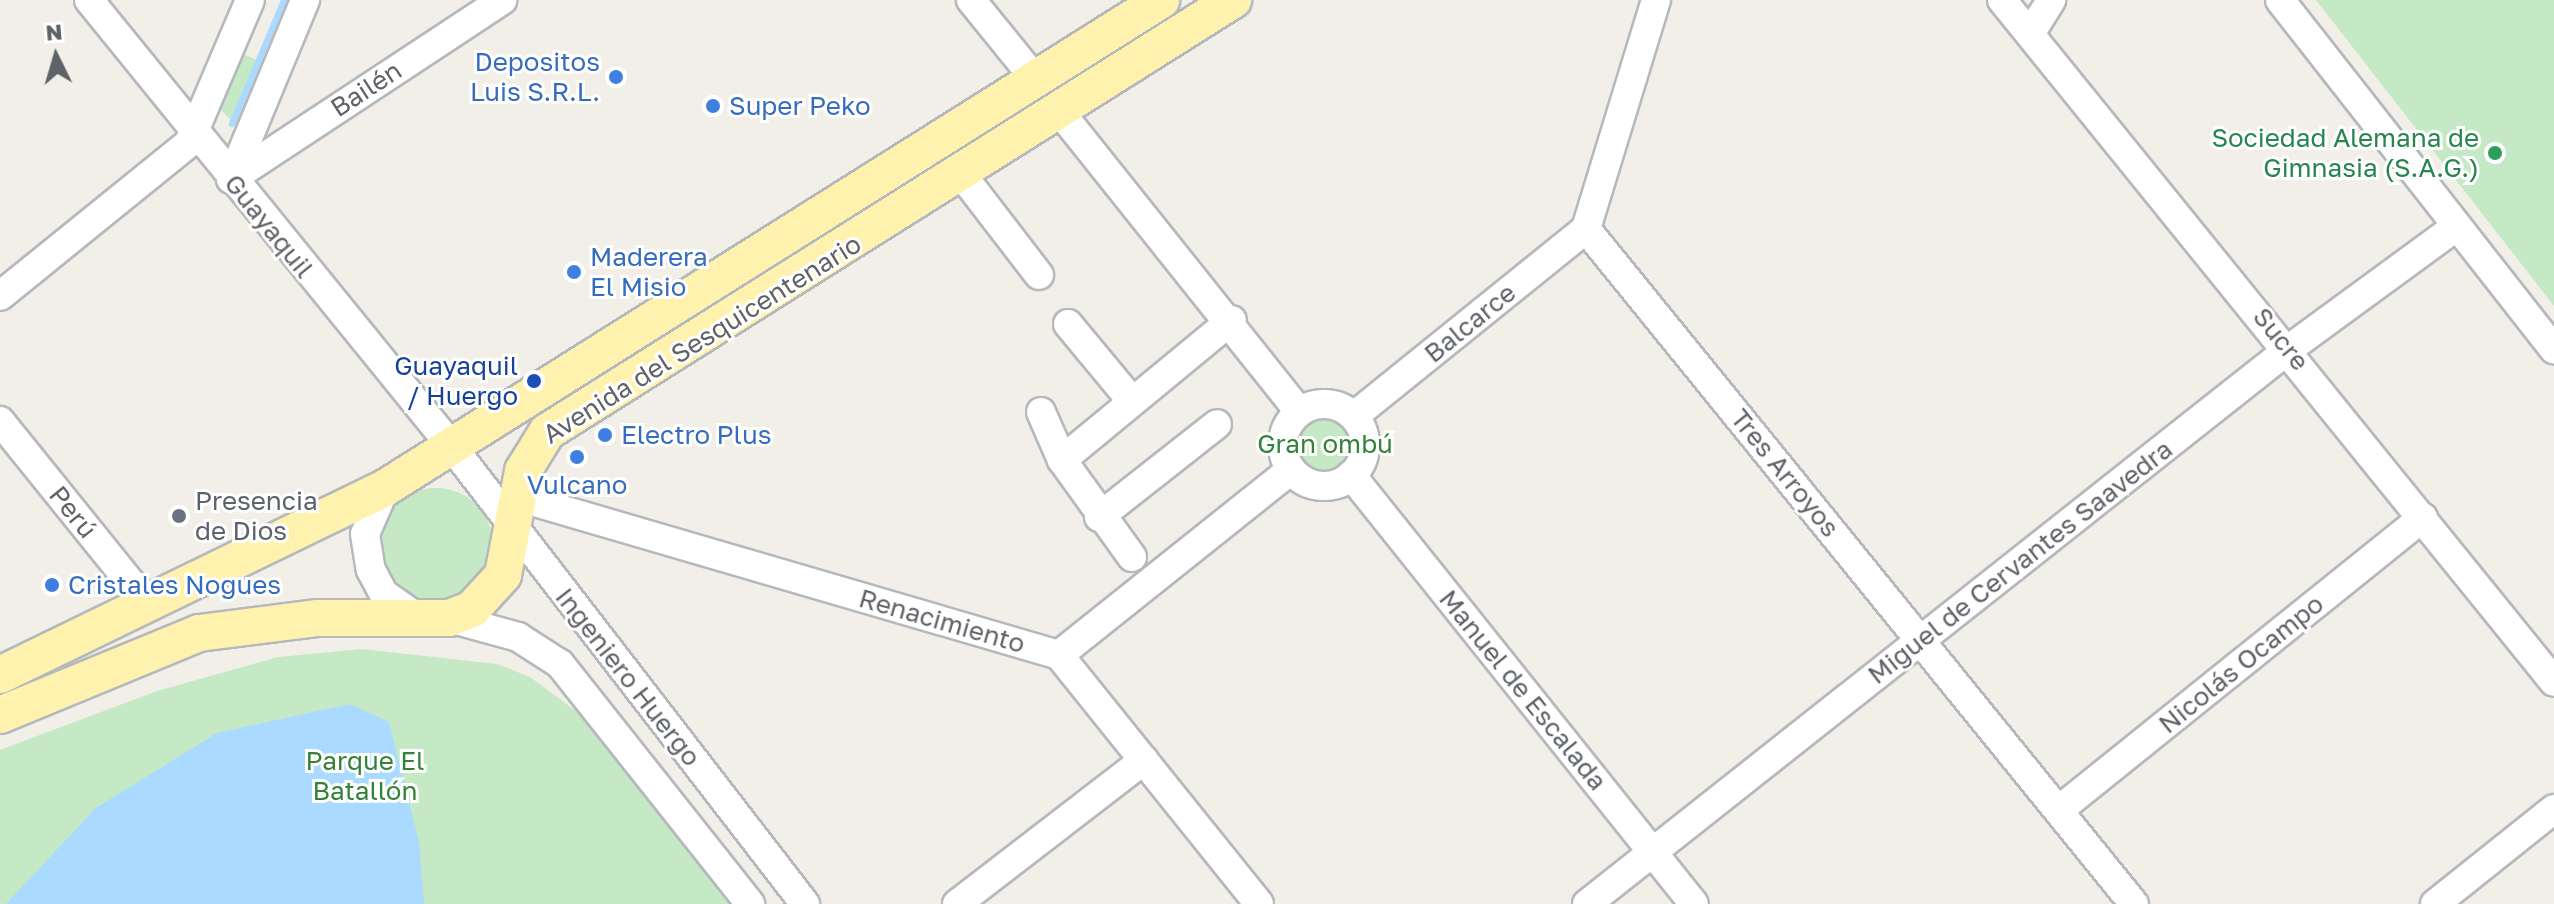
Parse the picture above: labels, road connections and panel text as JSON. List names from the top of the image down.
{
  "streets": {
    "main road": ["Avenida del Sesquicentenario"],
    "street": [
      "Bailén",
      "Guayaquil",
      "Balcarce",
      "Sucre",
      "Tres Arroyos",
      "Perú",
      "Miguel de Cervantes Saavedra",
      "Renacimiento",
      "Nicolás Ocampo",
      "Ingeniero Huergo",
      "Manuel de Escalada"
    ]
  },
  "crossings": [
    ["Bailén", "Guayaquil"],
    ["Guayaquil", "Avenida del Sesquicentenario"],
    ["Guayaquil", "Renacimiento"],
    ["Guayaquil", "Ingeniero Huergo"],
    ["Balcarce", "Tres Arroyos"],
    ["Balcarce", "Manuel de Escalada"],
    ["Avenida del Sesquicentenario", "Perú"],
    ["Avenida del Sesquicentenario", "Renacimiento"],
    ["Avenida del Sesquicentenario", "Ingeniero Huergo"],
    ["Sucre", "Miguel de Cervantes Saavedra"],
    ["Sucre", "Nicolás Ocampo"],
    ["Tres Arroyos", "Miguel de Cervantes Saavedra"],
    ["Tres Arroyos", "Nicolás Ocampo"],
    ["Miguel de Cervantes Saavedra", "Manuel de Escalada"],
    ["Renacimiento", "Ingeniero Huergo"]
  ],
  "parks": ["Gran ombú", "Parque El Batallón"],
  "places": [
    "Depositos Luis S.R.L.",
    "Super Peko",
    "Sociedad Alemana de Gimnasia (S.A.G.)",
    "Maderera El Misio",
    "Guayaquil / Huergo",
    "Electro Plus",
    "Vulcano",
    "Presencia de Dios",
    "Cristales Nogues"
  ],
  "north": "top"
}
